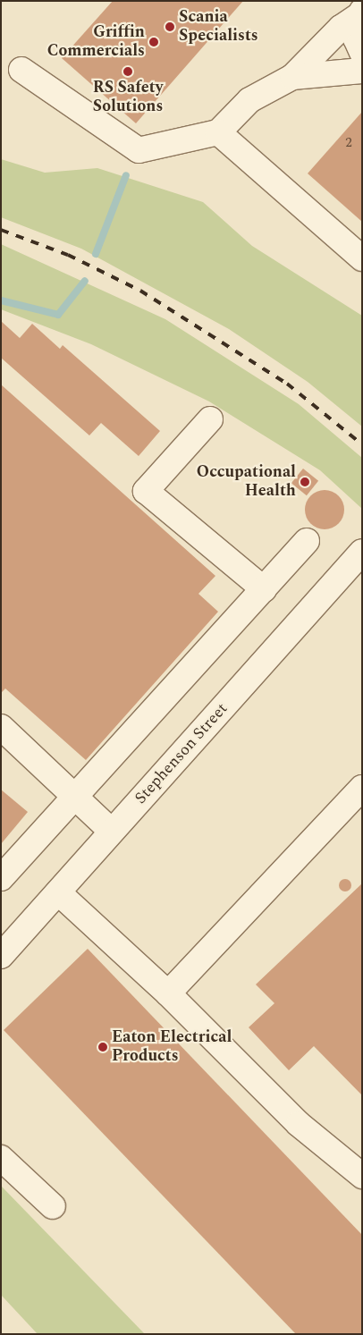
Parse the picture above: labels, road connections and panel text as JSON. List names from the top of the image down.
{
  "streets": {
    "street": ["Stephenson Street"]
  },
  "places": [
    "Scania Specialists",
    "Griffin Commercials",
    "RS Safety Solutions",
    "Occupational Health",
    "Eaton Electrical Products"
  ],
  "house_numbers": ["2"]
}
